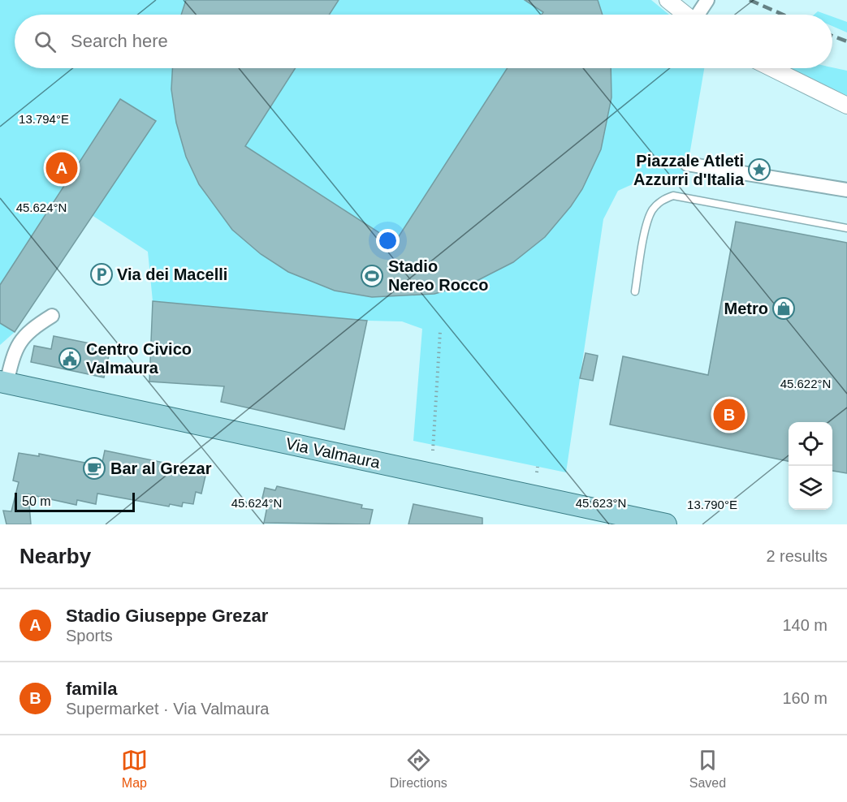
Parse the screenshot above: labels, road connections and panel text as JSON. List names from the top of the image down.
{
  "streets": {
    "main road": ["Via Valmaura"]
  },
  "places": {
    "place": ["Piazzale Atleti Azzurri d'Italia"],
    "parking": ["Via dei Macelli"],
    "sports": ["Stadio Nereo Rocco"],
    "shop": ["Metro"],
    "public building": ["Centro Civico Valmaura"],
    "cafe": ["Bar al Grezar"]
  },
  "scale_bar": "50 m",
  "page": {
    "search": "Search here",
    "pins": ["A", "B"],
    "scale": "50 m",
    "heading": ["Nearby", "2 results"],
    "list": [
      {
        "mark": "A",
        "name": "Stadio Giuseppe Grezar",
        "note": "Sports",
        "value": "140 m"
      },
      {
        "mark": "B",
        "name": "famila",
        "note": "Supermarket · Via Valmaura",
        "value": "160 m"
      }
    ],
    "nav": ["Map", "Directions", "Saved"]
  },
  "coordinates": [
    "13.794°E",
    "45.624°N",
    "45.622°N",
    "45.623°N",
    "13.790°E"
  ]
}
